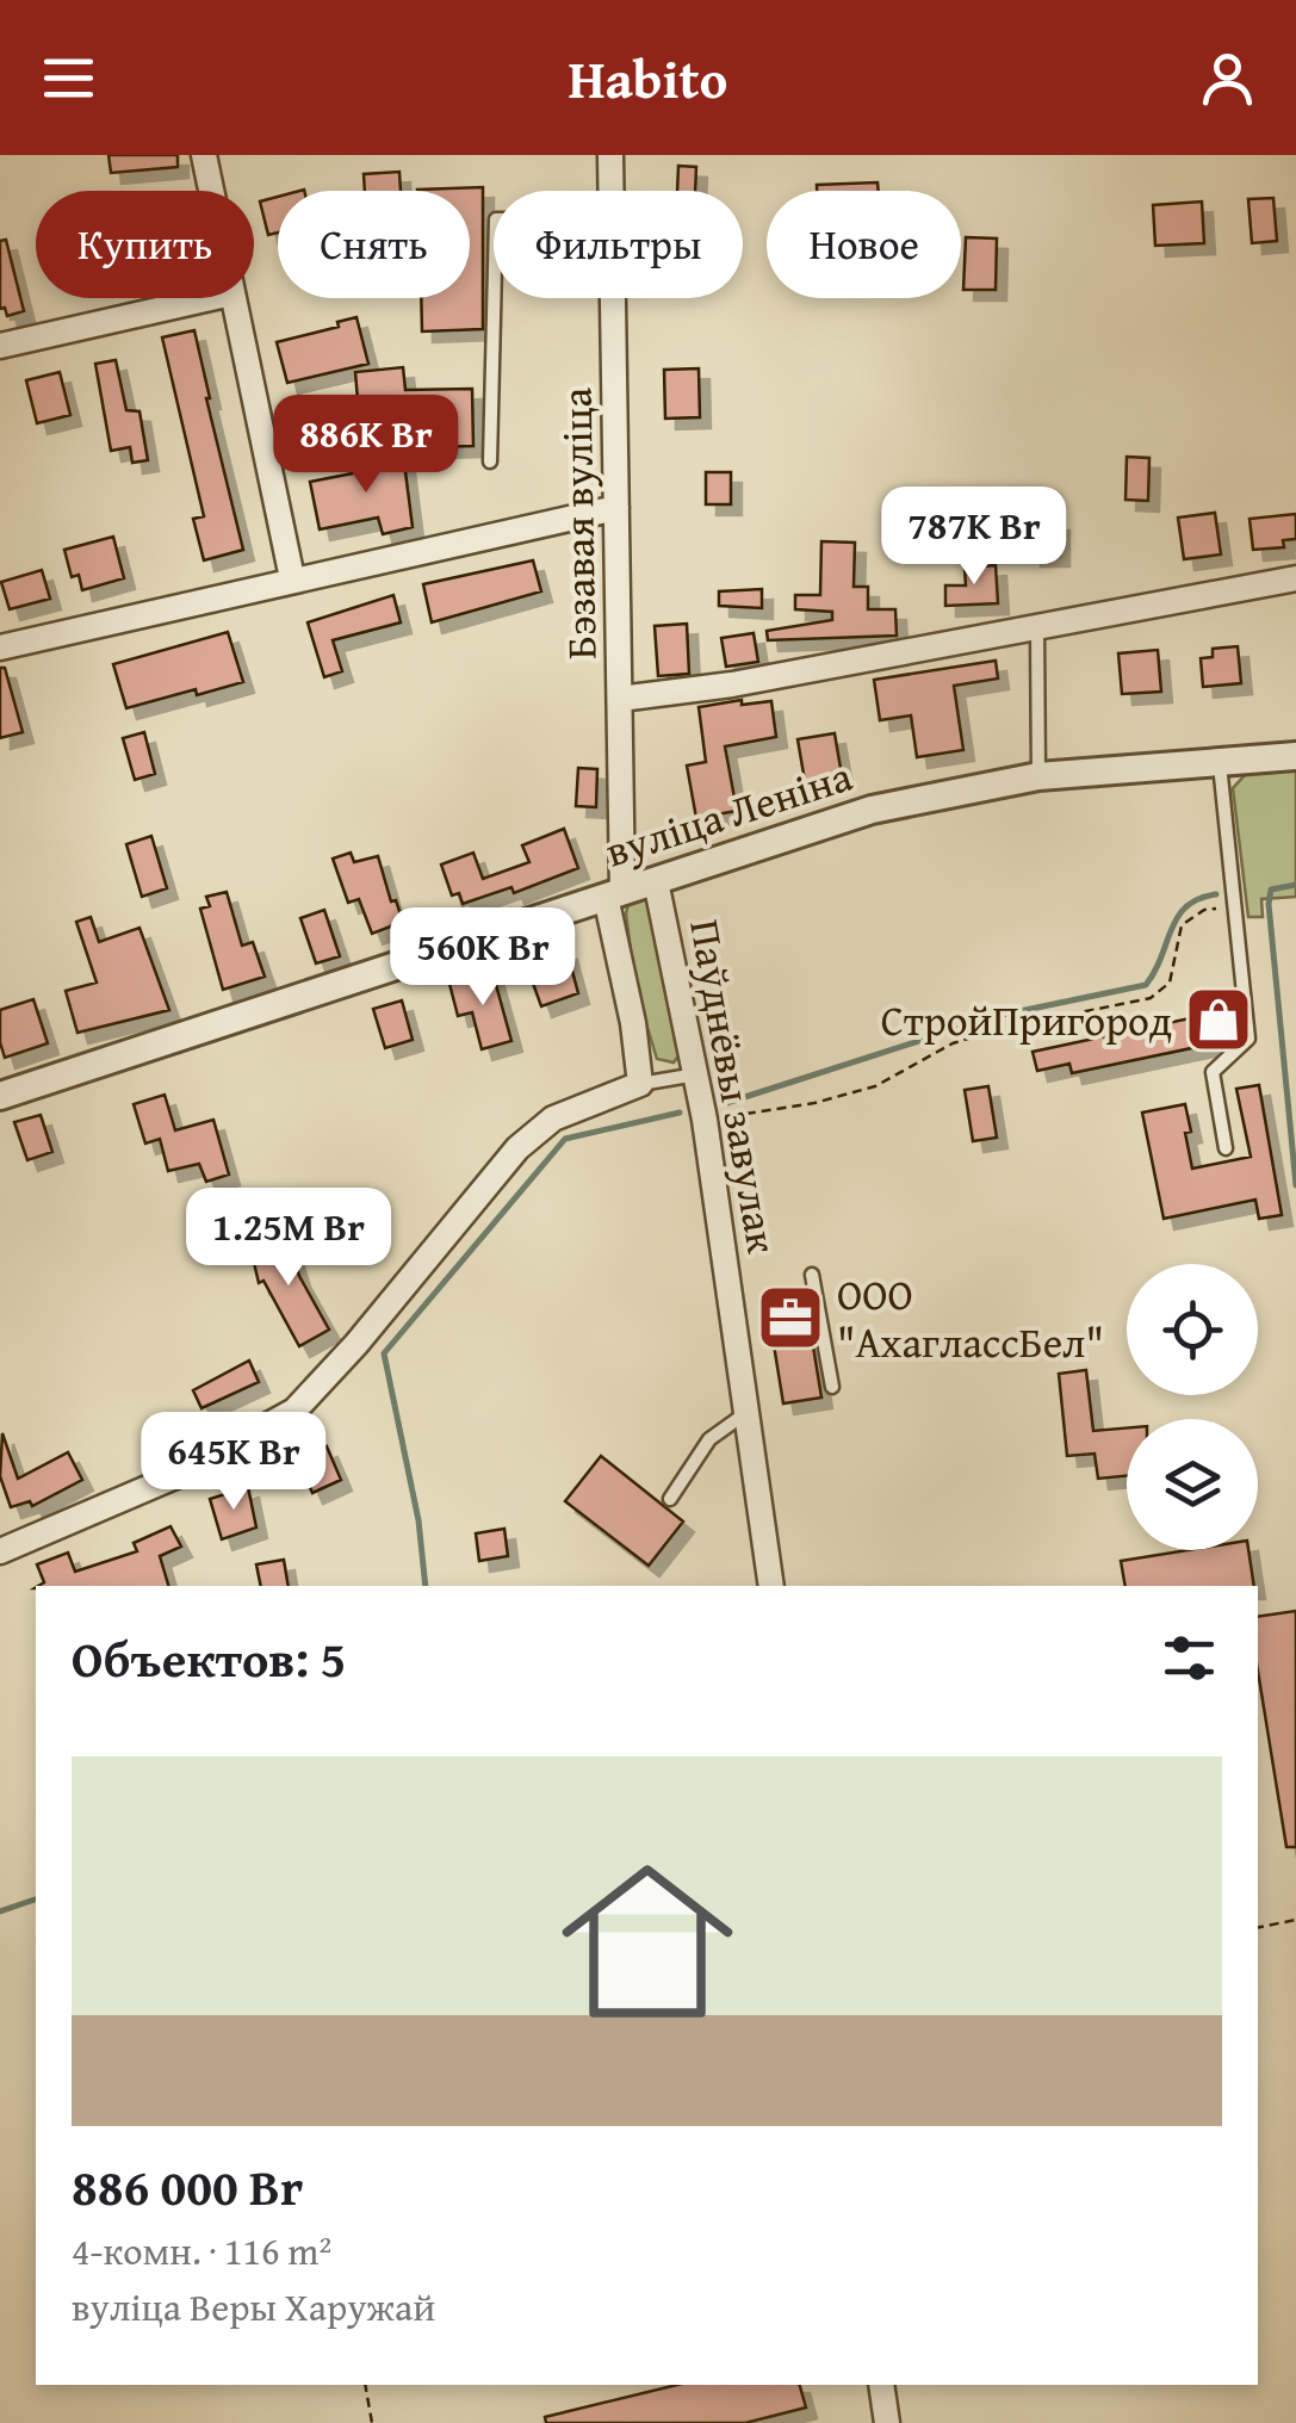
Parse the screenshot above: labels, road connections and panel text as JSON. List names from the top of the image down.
{
  "streets": {
    "street": ["Бэзавая вуліца", "вуліца Леніна", "Паўднёвы завулак"]
  },
  "crossings": [
    ["Бэзавая вуліца", "вуліца Леніна"],
    ["вуліца Леніна", "Паўднёвы завулак"]
  ],
  "places": {
    "shop": ["СтройПригород"],
    "office": ["ООО \"АхаглассБел\""]
  },
  "page": {
    "header": "Habito",
    "chip": [
      "Купить",
      "Снять",
      "Фильтры",
      "Новое"
    ],
    "price": [
      "886K Br",
      "787K Br",
      "560K Br",
      "1.25M Br",
      "645K Br"
    ],
    "heading": "Объектов: 5",
    "list": [
      {
        "name": "886 000 Br",
        "note": "4-комн. · 116 m² · вуліца Веры Харужай"
      }
    ]
  }
}
